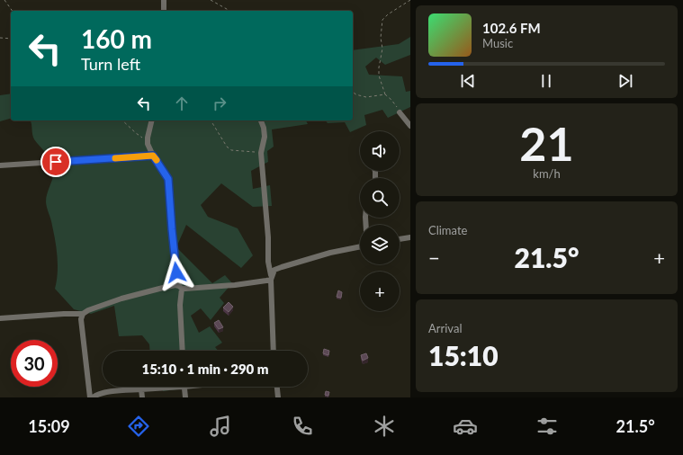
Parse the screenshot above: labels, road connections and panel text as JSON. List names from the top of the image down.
{
  "page": {
    "turn": ["160 m", "Turn left"],
    "song": ["102.6 FM", "Music"],
    "tile": [
      ["21", "km/h"],
      "Climate",
      ["Arrival", "15:10"]
    ],
    "map_buttons": "+",
    "heat": ["−", "21.5°", "+"],
    "limit": "30",
    "trip": "15:10 · 1 min · 290 m",
    "tabs": ["15:09", "21.5°"]
  }
}
